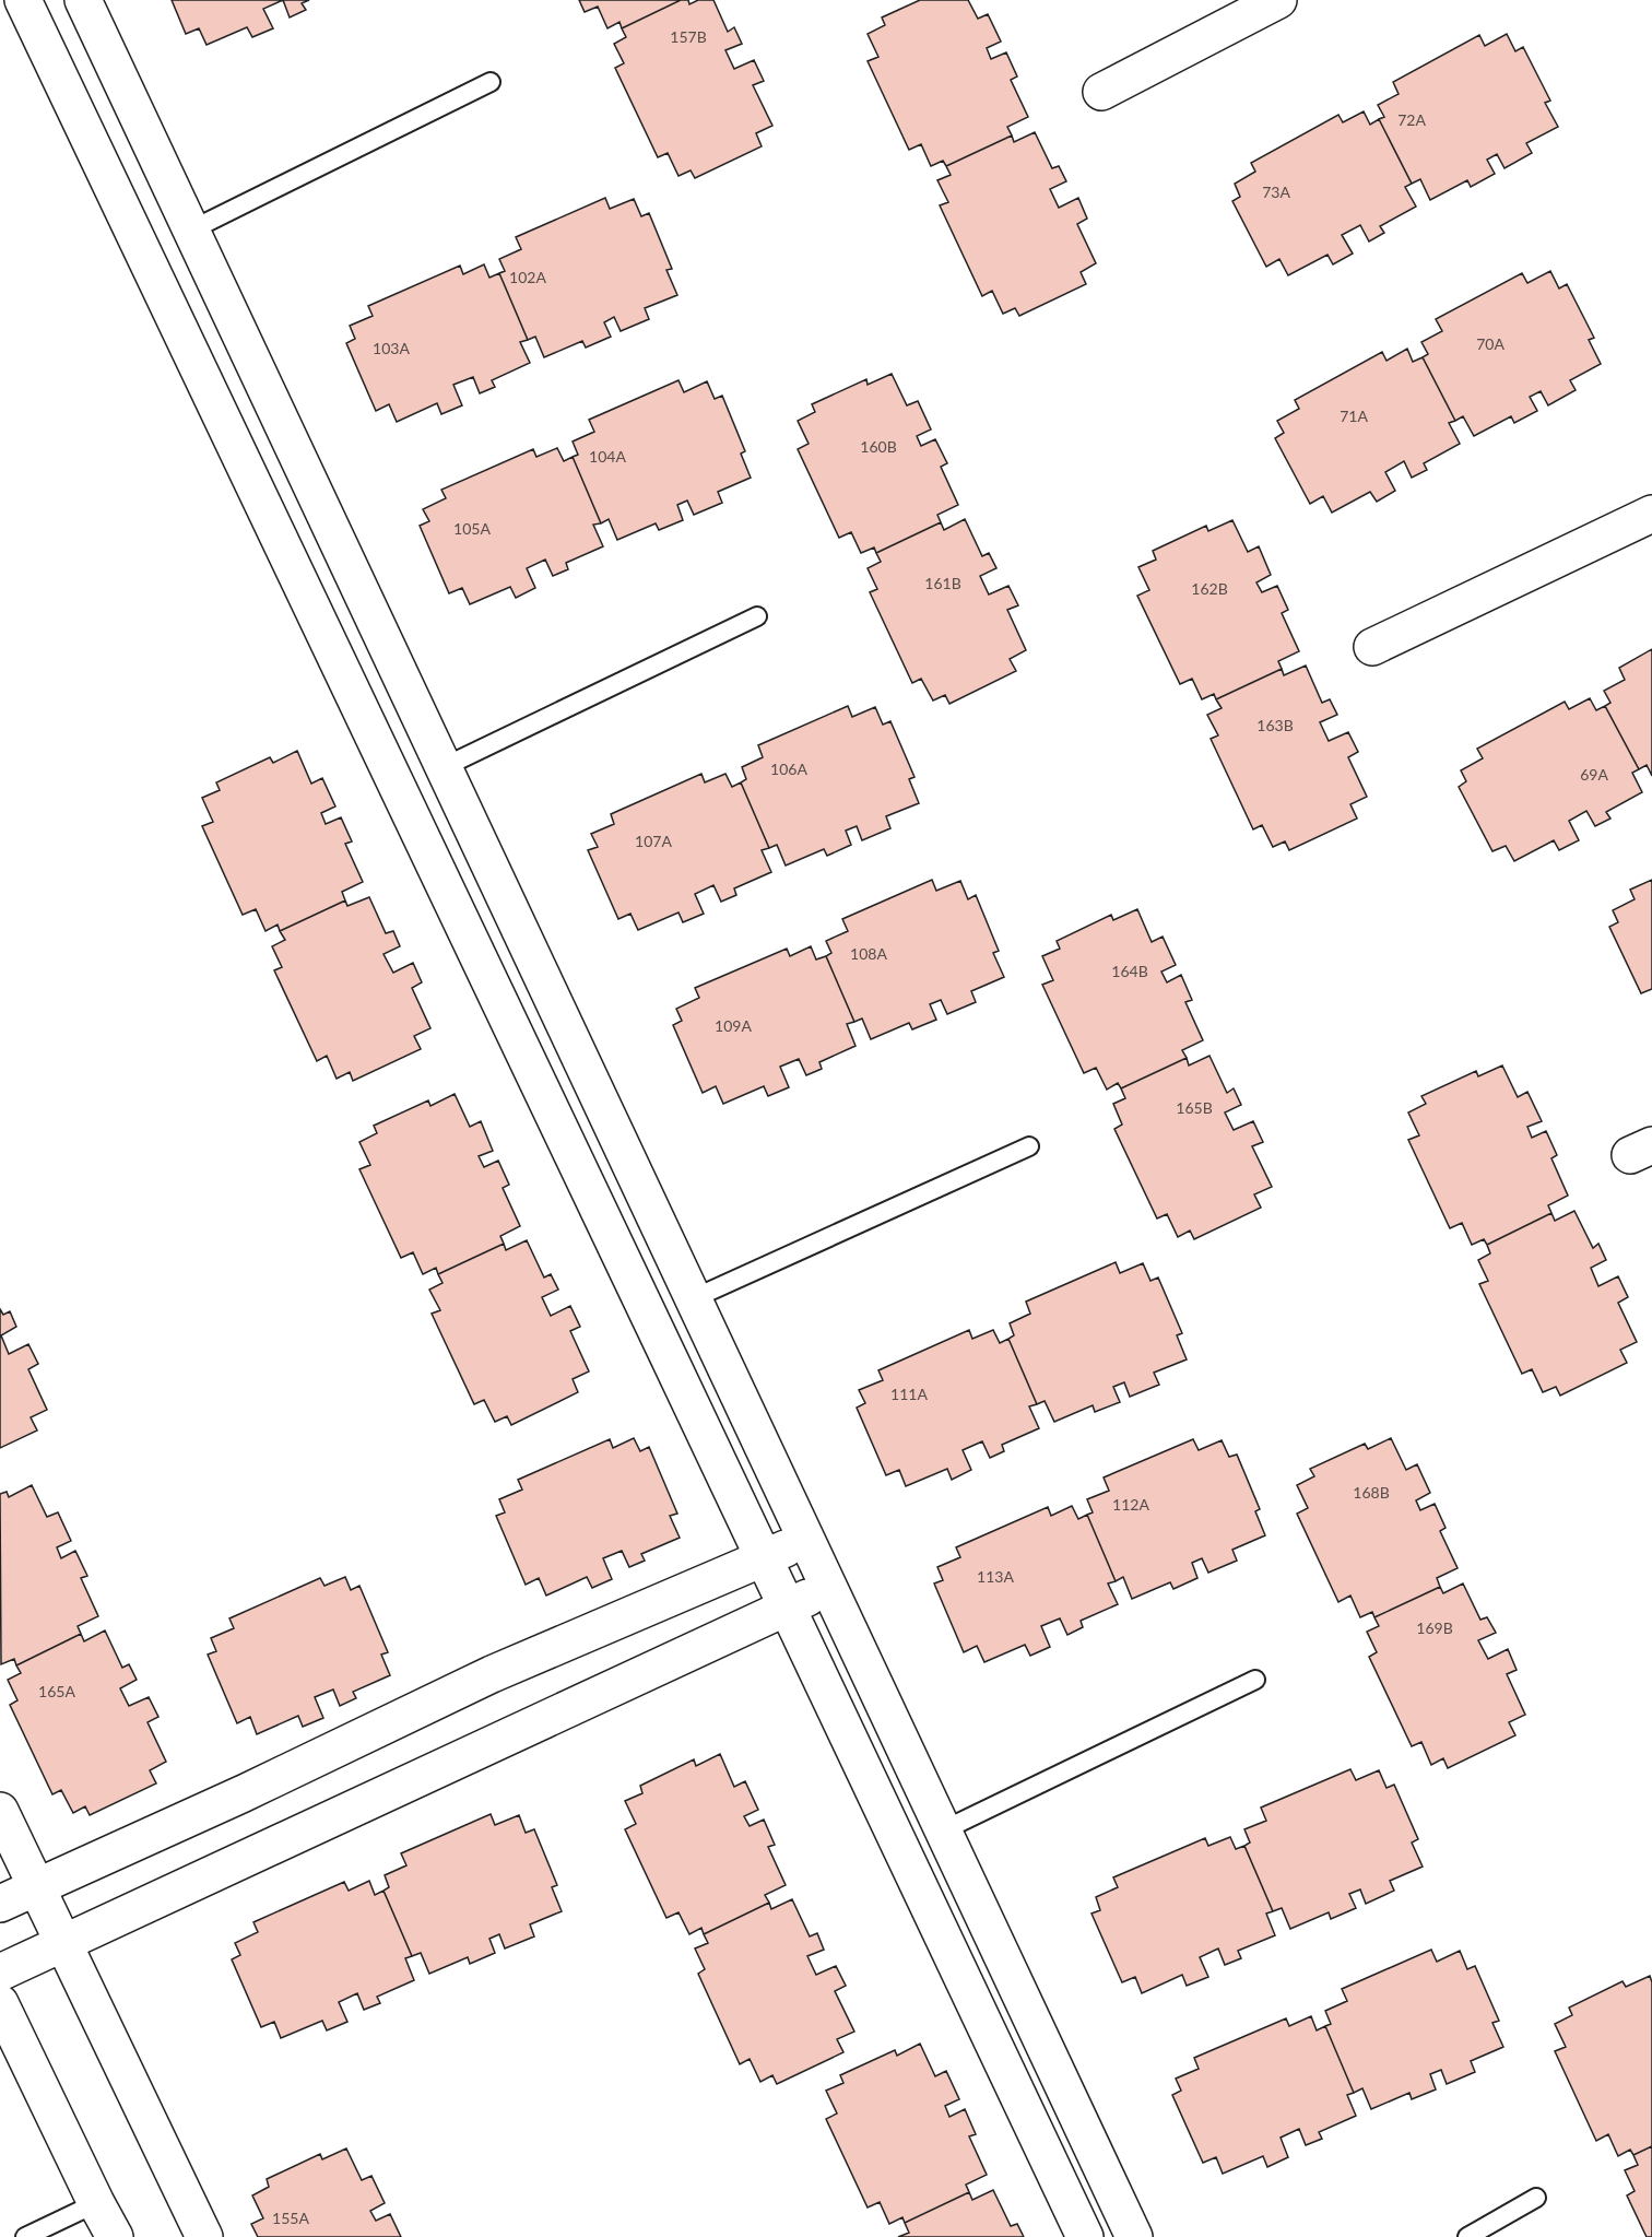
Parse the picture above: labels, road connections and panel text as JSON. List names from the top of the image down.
{
  "house_numbers": [
    "157B",
    "72A",
    "73A",
    "102A",
    "70A",
    "103A",
    "71A",
    "160B",
    "104A",
    "105A",
    "161B",
    "162B",
    "163B",
    "106A",
    "69A",
    "107A",
    "108A",
    "164B",
    "109A",
    "165B",
    "111A",
    "168B",
    "112A",
    "113A",
    "169B",
    "165A",
    "155A"
  ]
}
